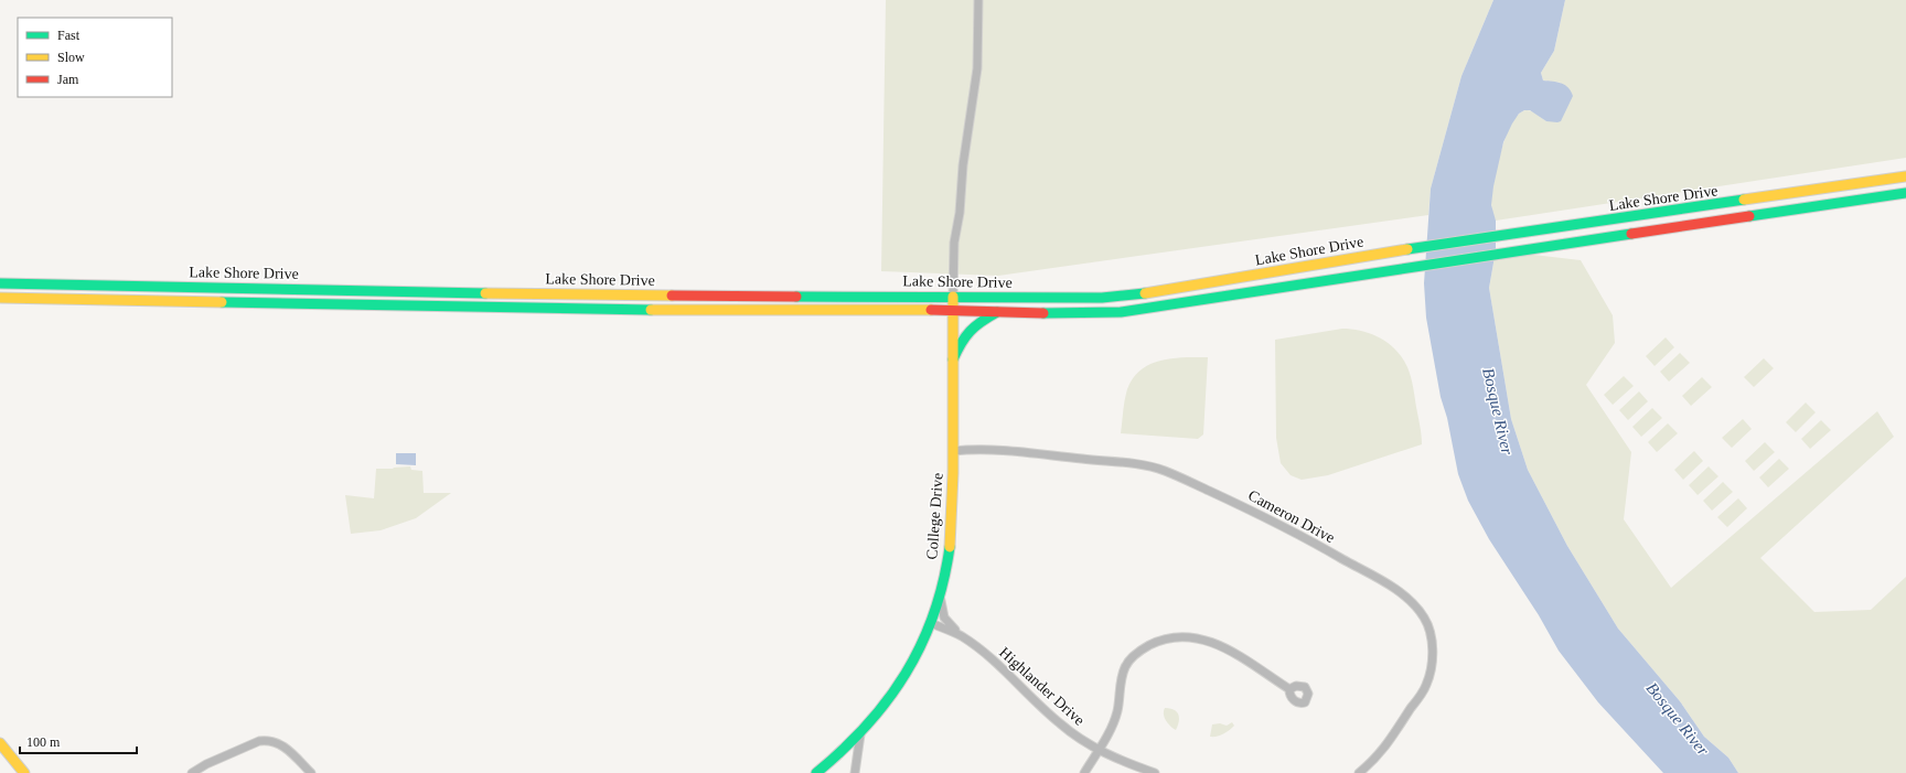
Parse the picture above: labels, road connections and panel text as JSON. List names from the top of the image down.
{
  "streets": {
    "main road": ["Lake Shore Drive", "College Drive"],
    "street": ["Cameron Drive", "Highlander Drive"]
  },
  "crossings": [
    ["Lake Shore Drive", "College Drive"],
    ["College Drive", "Cameron Drive"],
    ["College Drive", "Highlander Drive"]
  ],
  "water": ["Bosque River"],
  "legend": ["Fast", "Slow", "Jam"],
  "scale_bar": "100 m"
}
